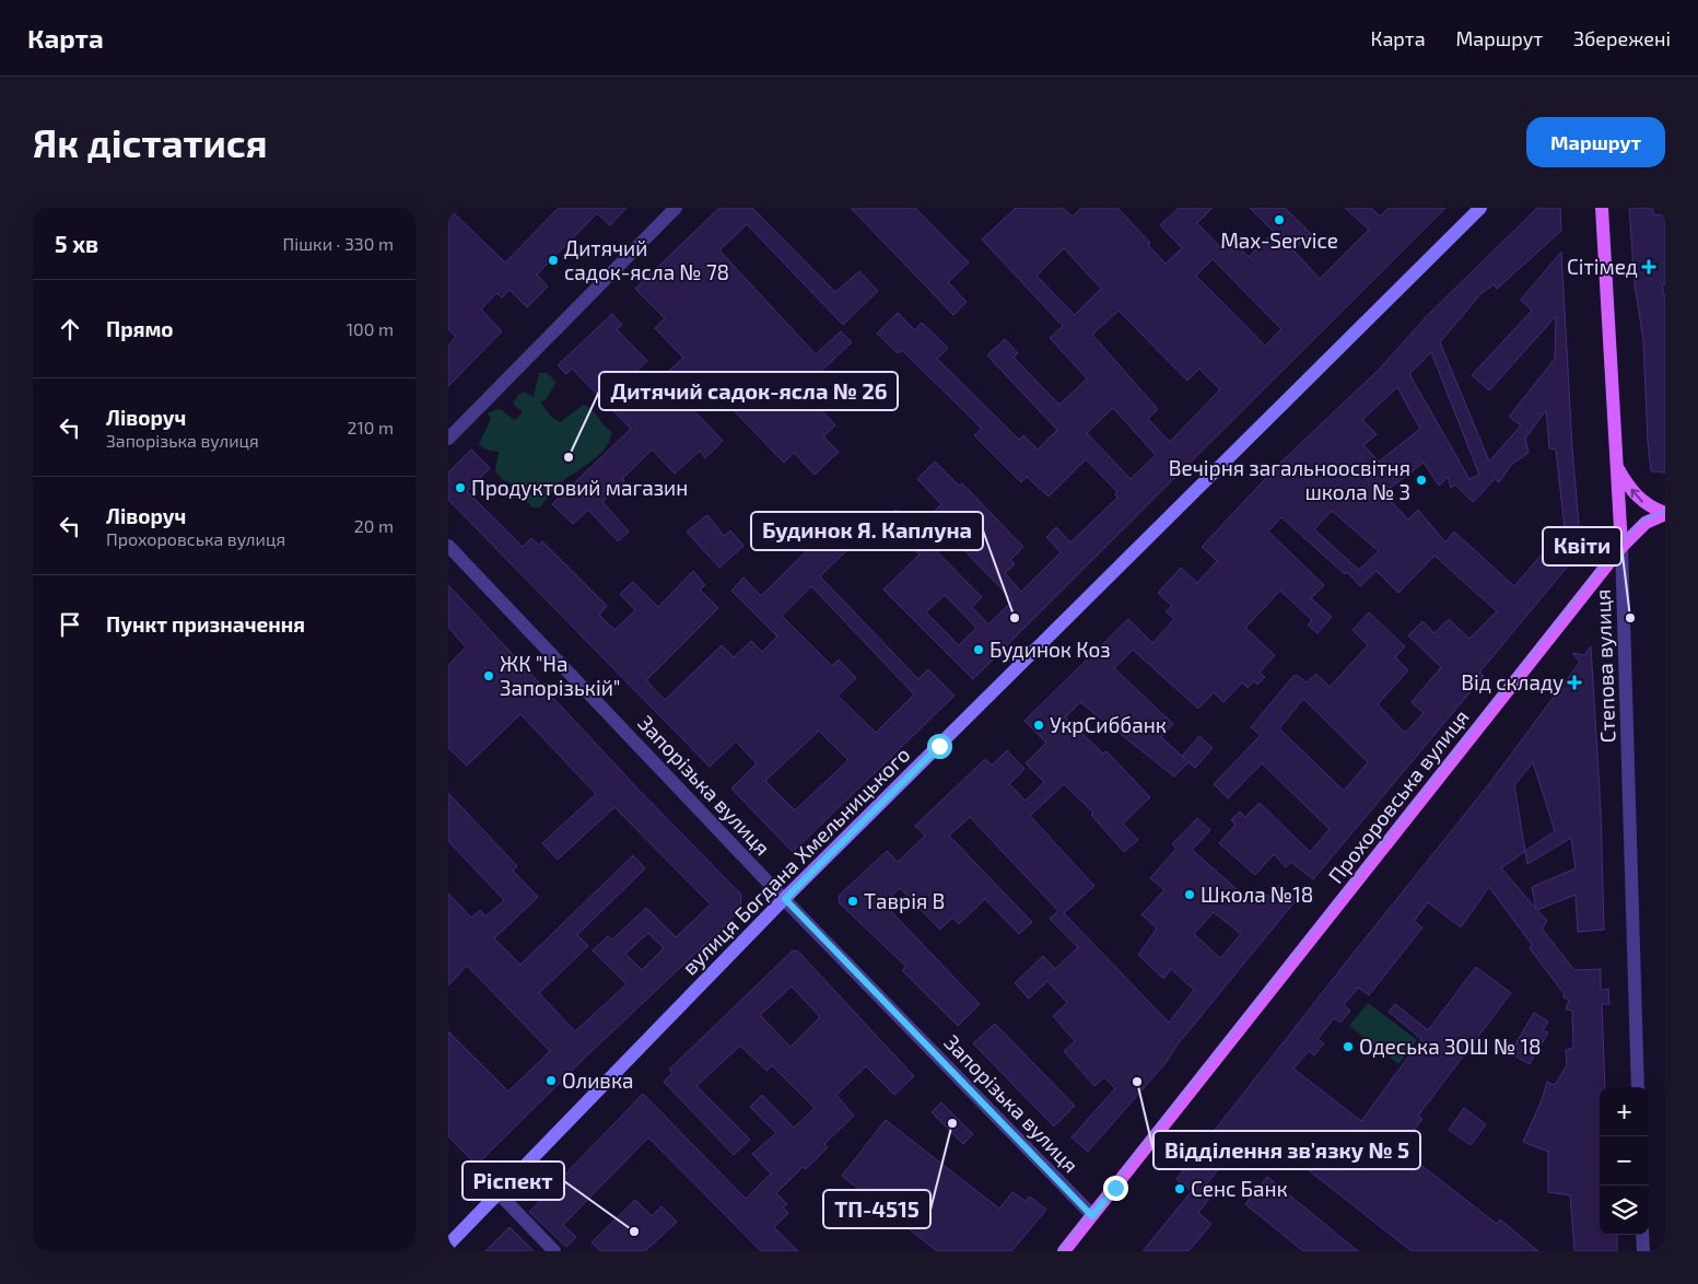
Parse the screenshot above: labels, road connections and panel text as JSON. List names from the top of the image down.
{
  "streets": {
    "main road": ["Степова вулиця", "Прохоровська вулиця", "вулиця Богдана Хмельницького"],
    "street": ["Запорізька вулиця"]
  },
  "crossings": [
    ["Степова вулиця", "Прохоровська вулиця"],
    ["Запорізька вулиця", "Прохоровська вулиця"],
    ["Запорізька вулиця", "вулиця Богдана Хмельницького"]
  ],
  "places": {
    "other": [
      "Max-Service",
      "Дитячий садок-ясла № 78",
      "Дитячий садок-ясла № 26",
      "Вечірня загальноосвітня школа № 3",
      "Продуктовий магазин",
      "Будинок Я. Каплуна",
      "Квіти",
      "Будинок Коз",
      "ЖК \"На Запорізькій\"",
      "УкрСиббанк",
      "Школа №18",
      "Таврія В",
      "Одеська ЗОШ № 18",
      "Оливка",
      "Відділення зв'язку № 5",
      "ТП-4515",
      "Сенс Банк",
      "Ріспект"
    ],
    "health": ["Сітімед", "Від складу"]
  },
  "page": {
    "header": "Карта",
    "nav": ["Карта", "Маршрут", "Збережені"],
    "buttons": "Маршрут",
    "title": "Як дістатися",
    "heading": ["5 хв", "Пішки · 330 m"],
    "list": [
      ["Прямо", "100 m"],
      ["Ліворуч", "Запорізька вулиця", "210 m"],
      ["Ліворуч", "Прохоровська вулиця", "20 m"],
      "Пункт призначення"
    ],
    "map_buttons": ["+", "−"]
  }
}
